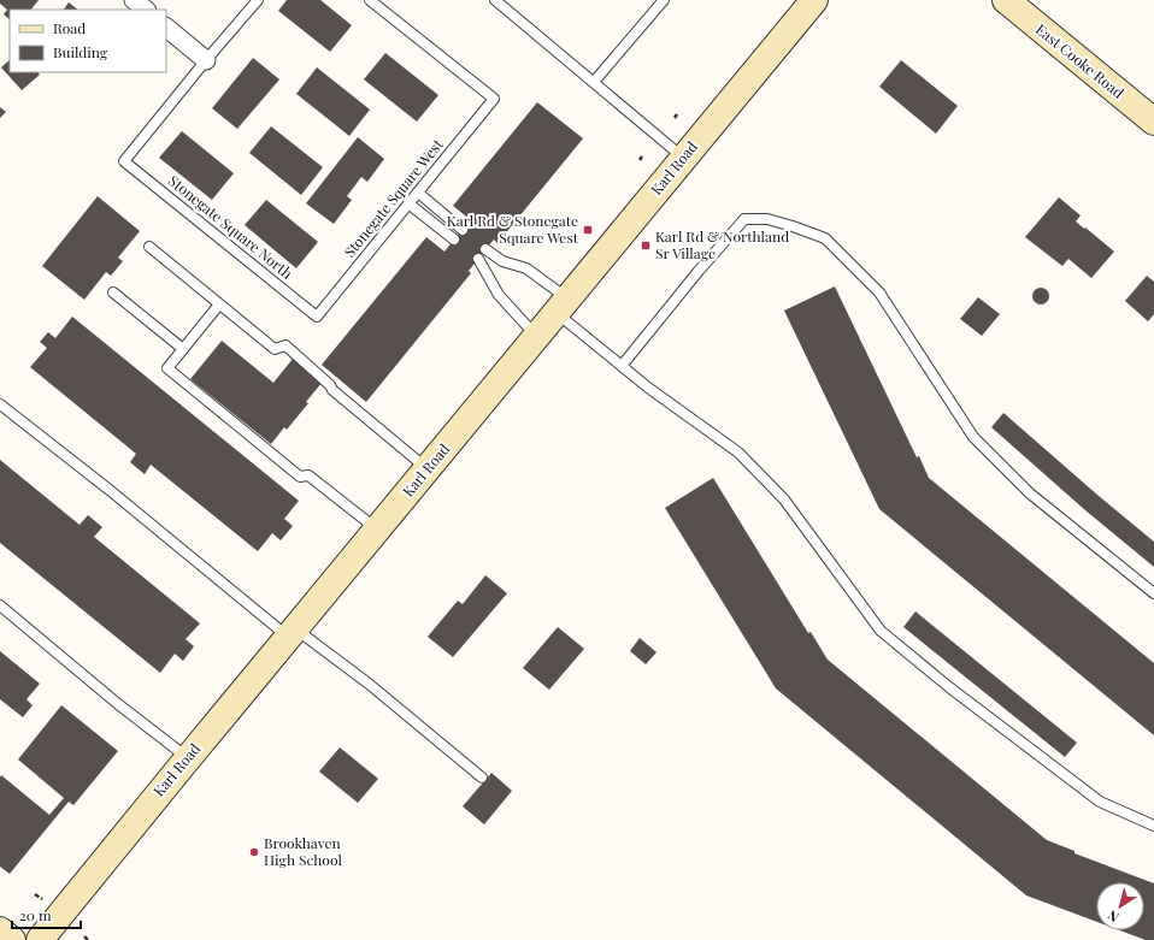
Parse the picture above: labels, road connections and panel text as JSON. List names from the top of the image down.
{
  "streets": {
    "main road": ["East Cooke Road", "Karl Road"],
    "lane": ["Stonegate Square West", "Stonegate Square North"]
  },
  "crossings": [
    ["Stonegate Square West", "Stonegate Square North"]
  ],
  "places": {
    "transit": ["Karl Rd & Stonegate Square West", "Karl Rd & Northland Sr Village"],
    "other": ["Brookhaven High School"]
  },
  "legend": ["Road", "Building"],
  "scale_bar": "20 m",
  "north": "bottom left"
}
